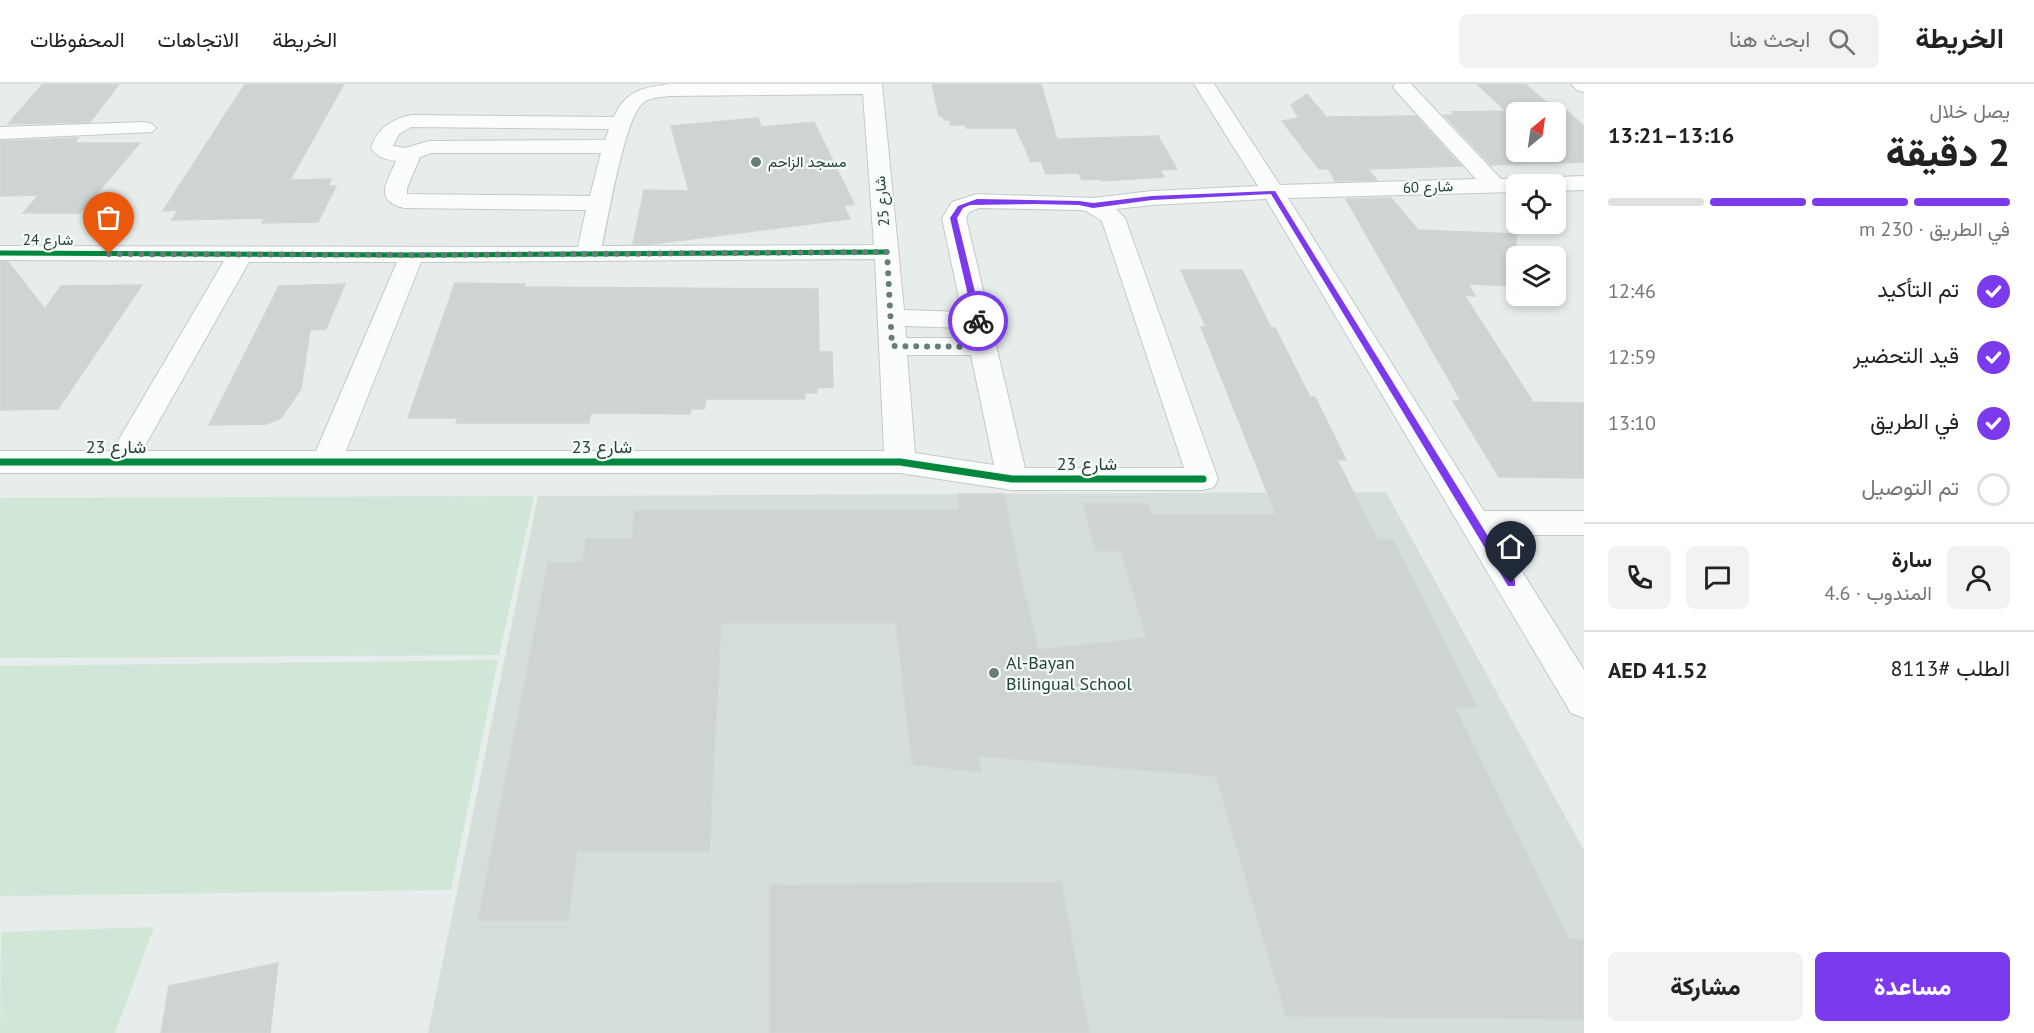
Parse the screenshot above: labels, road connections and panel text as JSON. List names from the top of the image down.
{
  "streets": {
    "street": [
      "شارع 60",
      "شارع 25",
      "شارع 24",
      "شارع 23"
    ]
  },
  "crossings": [
    ["شارع 60", "شارع 23"],
    ["شارع 25", "شارع 24"],
    ["شارع 25", "شارع 23"]
  ],
  "places": ["مسجد الزاحم", "Al-Bayan Bilingual School"],
  "north": "top right",
  "page": {
    "header": "الخريطة",
    "search": "ابحث هنا",
    "nav": ["الخريطة", "الاتجاهات", "المحفوظات"],
    "heading": ["2 دقيقة", "يصل خلال", "13:16–13:21"],
    "panel": [
      "سارة",
      "المندوب · 4.6",
      "الطلب #8113",
      "AED 41.52"
    ],
    "bar": "في الطريق · 230 m",
    "list": [
      ["تم التأكيد", "12:46"],
      ["قيد التحضير", "12:59"],
      ["في الطريق", "13:10"],
      "تم التوصيل"
    ],
    "buttons": ["مساعدة", "مشاركة"]
  }
}
